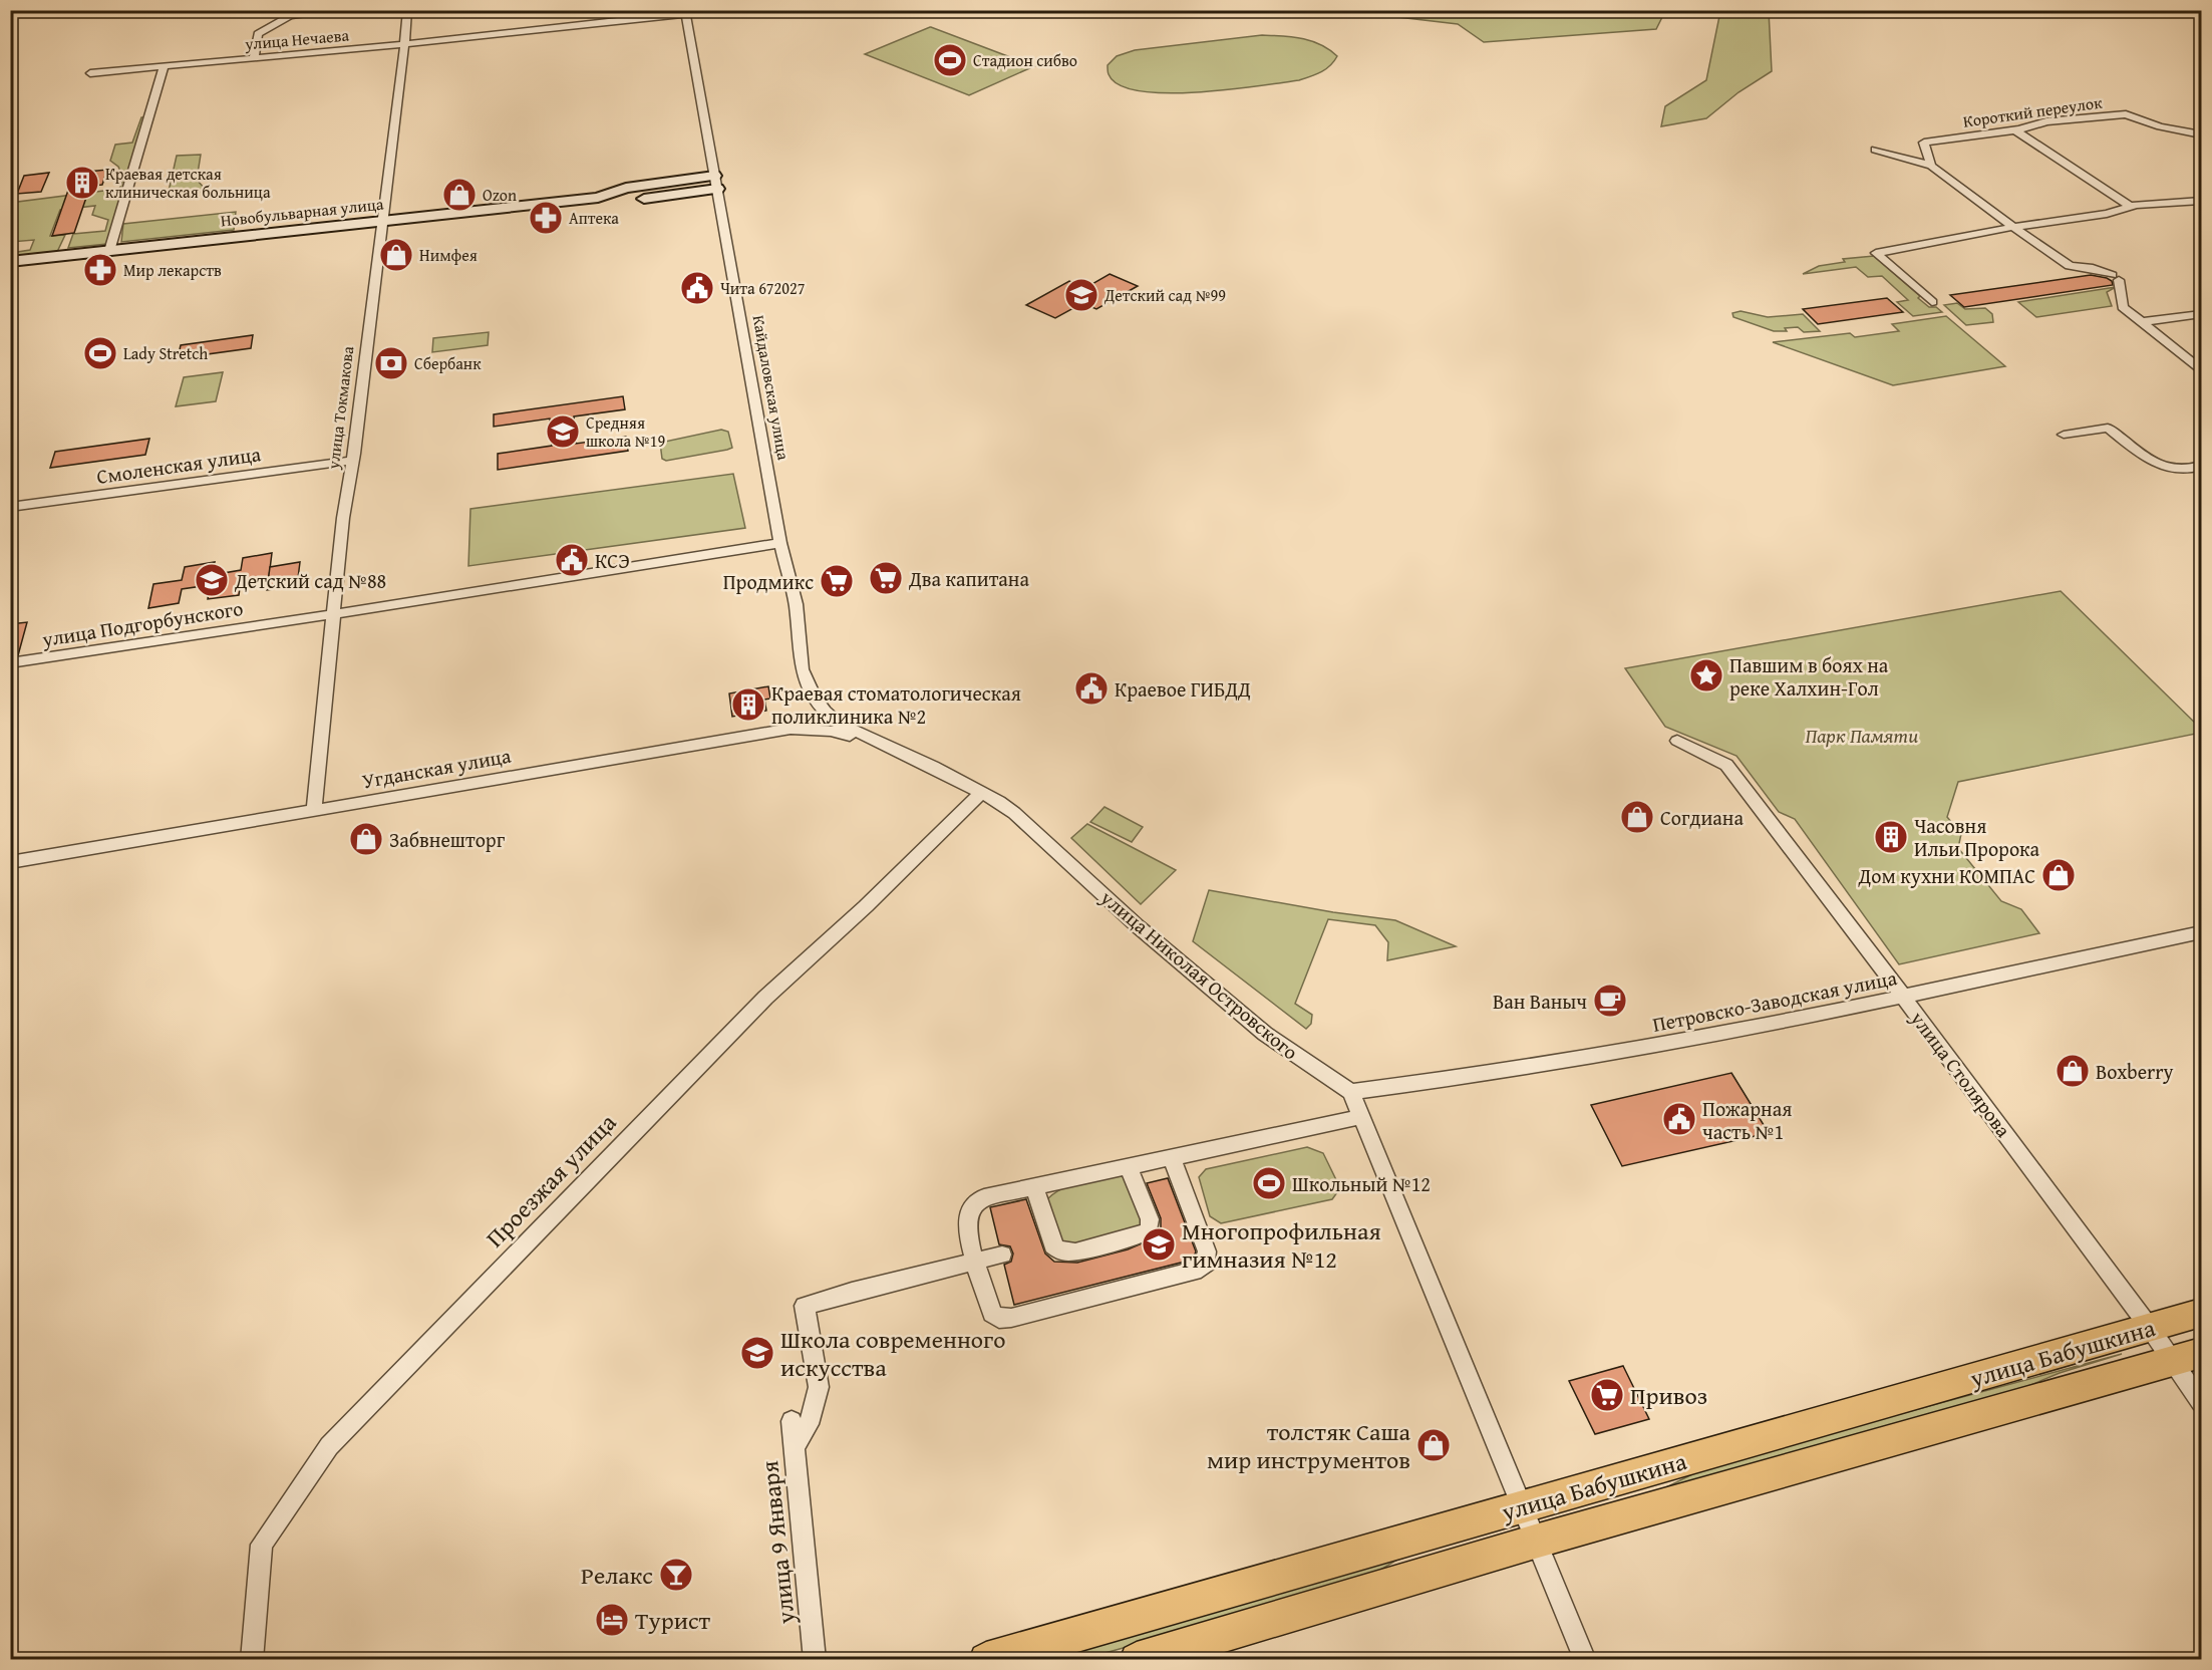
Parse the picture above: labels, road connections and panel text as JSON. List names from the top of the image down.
{
  "streets": {
    "main road": ["улица Бабушкина"],
    "street": [
      "улица Нечаева",
      "Короткий переулок",
      "Новобульварная улица",
      "Кайдаловская улица",
      "улица Токмакова",
      "Смоленская улица",
      "улица Подгорбунского",
      "Угданская улица",
      "улица Николая Островского",
      "Петровско-Заводская улица",
      "улица Столярова",
      "Проезжая улица",
      "улица 9 Января"
    ]
  },
  "crossings": [
    ["улица Нечаева", "Кайдаловская улица"],
    ["улица Нечаева", "улица Токмакова"],
    ["Новобульварная улица", "улица Токмакова"],
    ["Кайдаловская улица", "улица Подгорбунского"],
    ["Кайдаловская улица", "Угданская улица"],
    ["Кайдаловская улица", "улица Николая Островского"],
    ["улица Токмакова", "Смоленская улица"],
    ["улица Токмакова", "улица Подгорбунского"],
    ["улица Токмакова", "Угданская улица"],
    ["Угданская улица", "улица Николая Островского"],
    ["улица Николая Островского", "Петровско-Заводская улица"],
    ["улица Николая Островского", "Проезжая улица"],
    ["Петровско-Заводская улица", "улица Столярова"],
    ["улица Столярова", "улица Бабушкина"]
  ],
  "parks": ["Парк Памяти"],
  "places": {
    "sports": ["Стадион сибво", "Lady Stretch", "Школьный №12"],
    "building": ["Краевая детская клиническая больница", "Краевая стоматологическая поликлиника №2", "Часовня Ильи Пророка"],
    "shop": [
      "Ozon",
      "Нимфея",
      "Согдиана",
      "Забвнешторг",
      "Дом кухни КОМПАС",
      "Boxberry",
      "толстяк Саша мир инструментов"
    ],
    "pharmacy": ["Аптека", "Мир лекарств"],
    "public building": [
      "Чита 672027",
      "КСЭ",
      "Краевое ГИБДД",
      "Пожарная часть №1"
    ],
    "school or university": [
      "Детский сад №99",
      "Средняя школа №19",
      "Детский сад №88",
      "Многопрофильная гимназия №12",
      "Школа современного искусства"
    ],
    "bank": ["Сбербанк"],
    "supermarket": ["Два капитана", "Продмикс", "Привоз"],
    "place": ["Павшим в боях на реке Халхин-Гол"],
    "cafe": ["Ван Ваныч"],
    "bar": ["Релакс"],
    "hotel": ["Турист"]
  }
}
